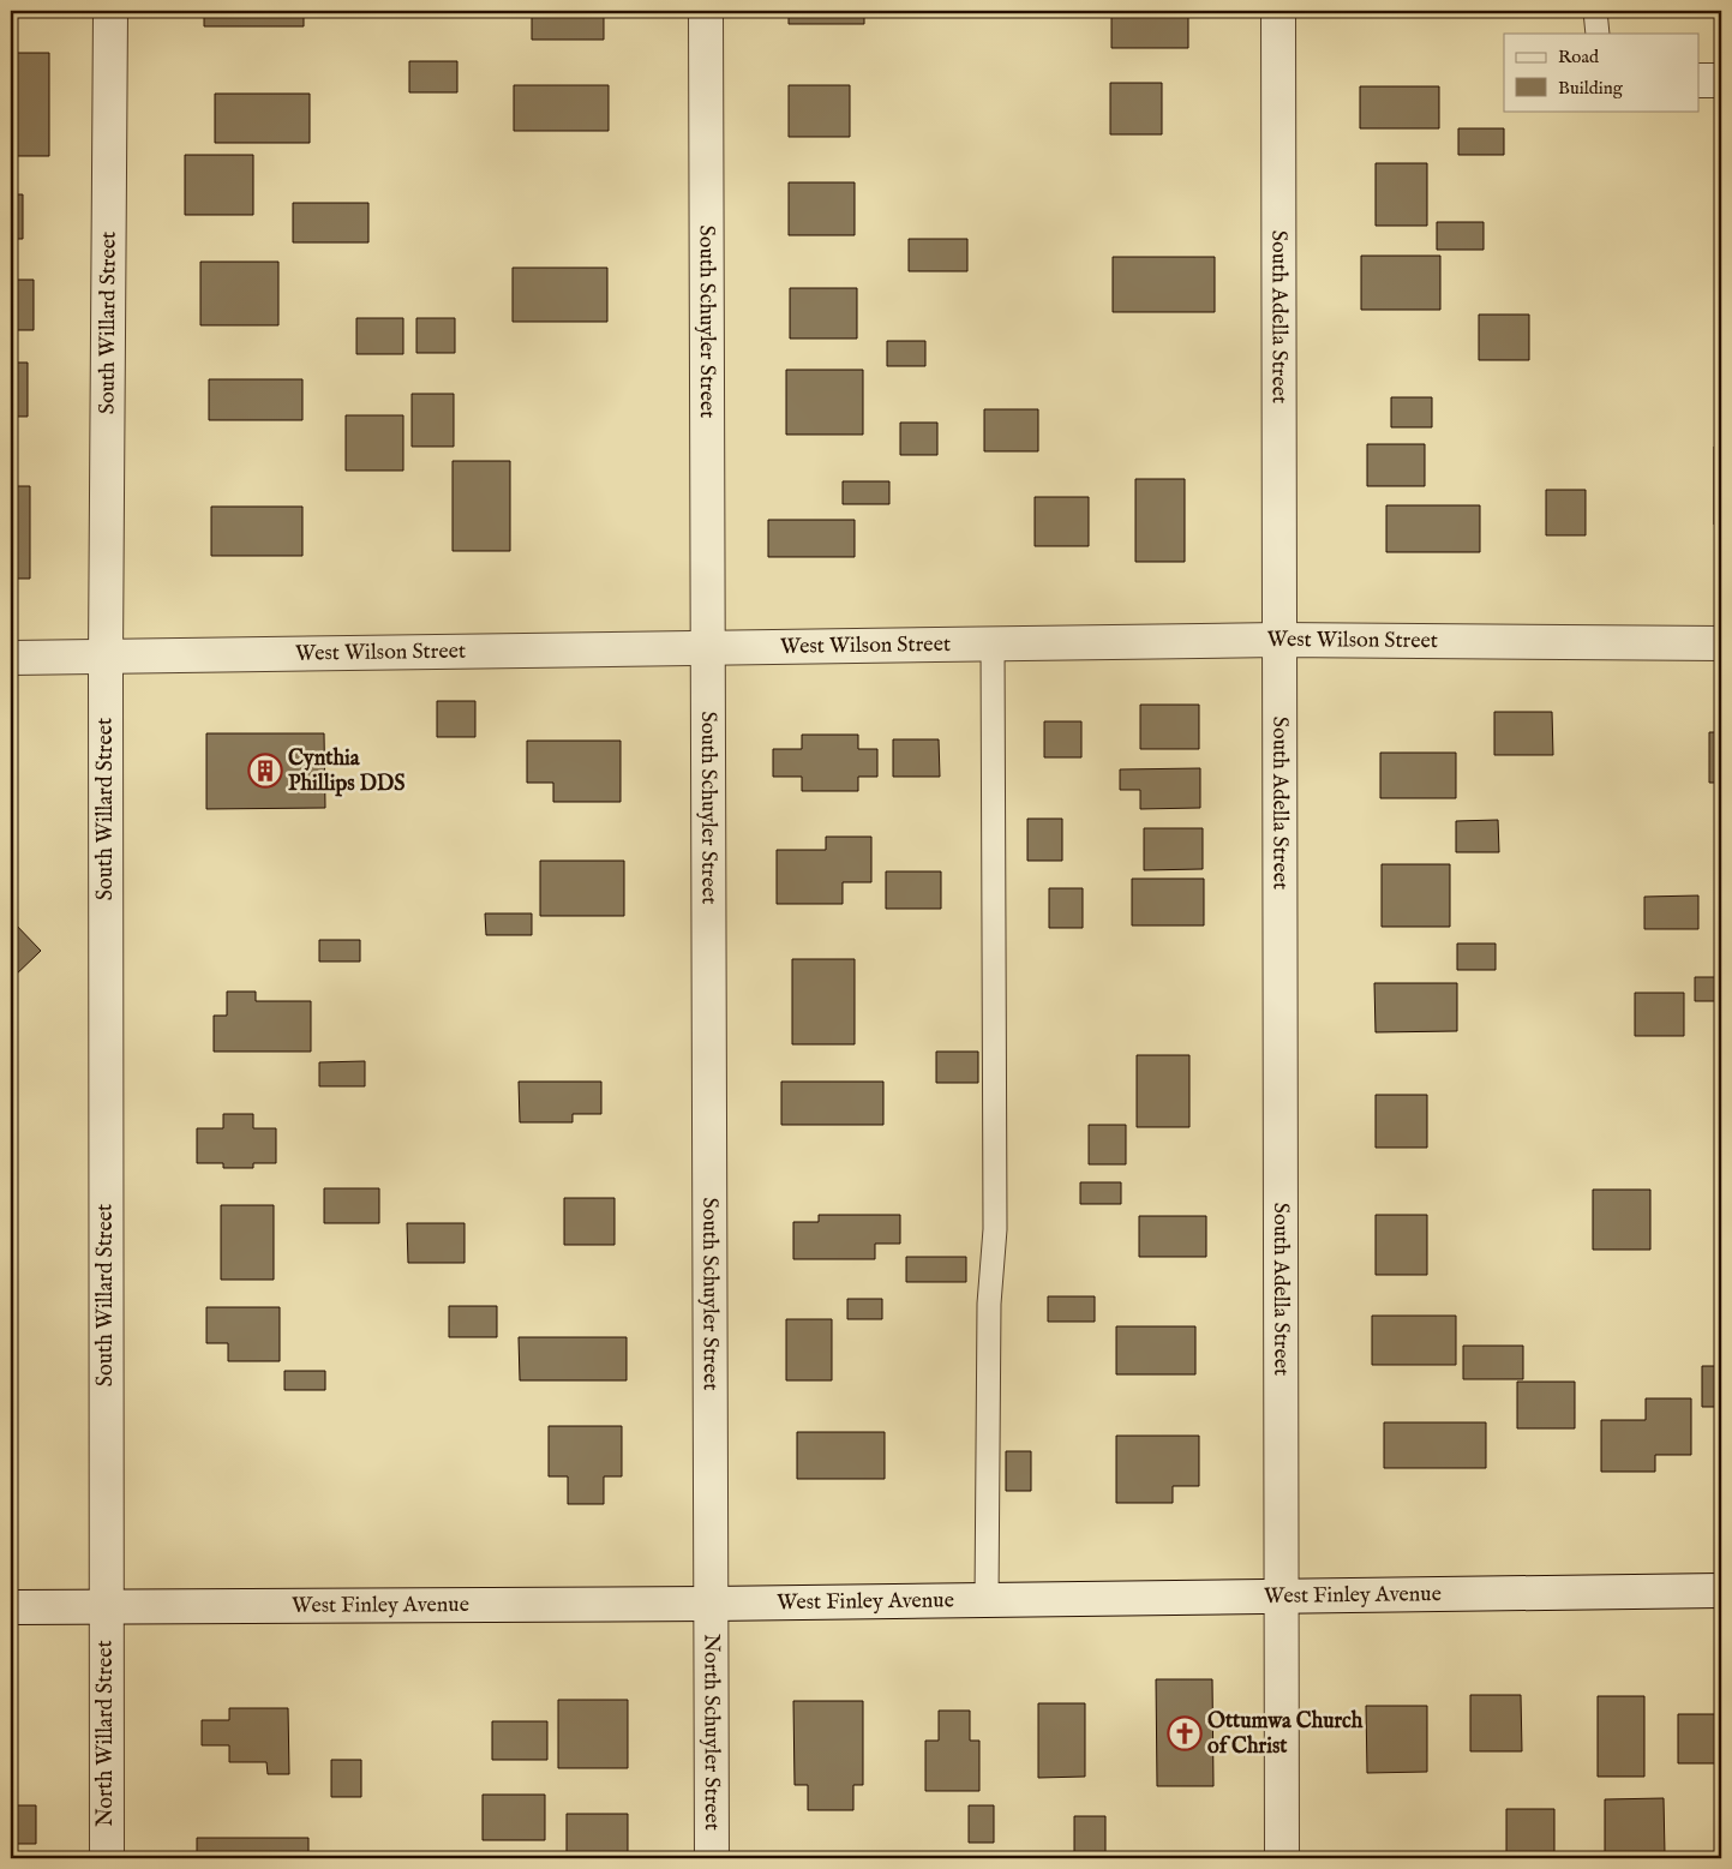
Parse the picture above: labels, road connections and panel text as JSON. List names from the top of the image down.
{
  "streets": {
    "street": [
      "South Adella Street",
      "South Schuyler Street",
      "South Willard Street",
      "West Wilson Street",
      "West Finley Avenue",
      "North Schuyler Street",
      "North Willard Street"
    ]
  },
  "crossings": [
    ["South Adella Street", "West Wilson Street"],
    ["South Adella Street", "West Finley Avenue"],
    ["South Schuyler Street", "West Wilson Street"],
    ["South Schuyler Street", "West Finley Avenue"],
    ["South Schuyler Street", "North Schuyler Street"],
    ["South Willard Street", "West Wilson Street"],
    ["South Willard Street", "West Finley Avenue"],
    ["South Willard Street", "North Willard Street"],
    ["West Finley Avenue", "North Schuyler Street"],
    ["West Finley Avenue", "North Willard Street"]
  ],
  "places": {
    "building": ["Cynthia Phillips DDS"],
    "church": ["Ottumwa Church of Christ"]
  },
  "legend": ["Road", "Building"]
}
